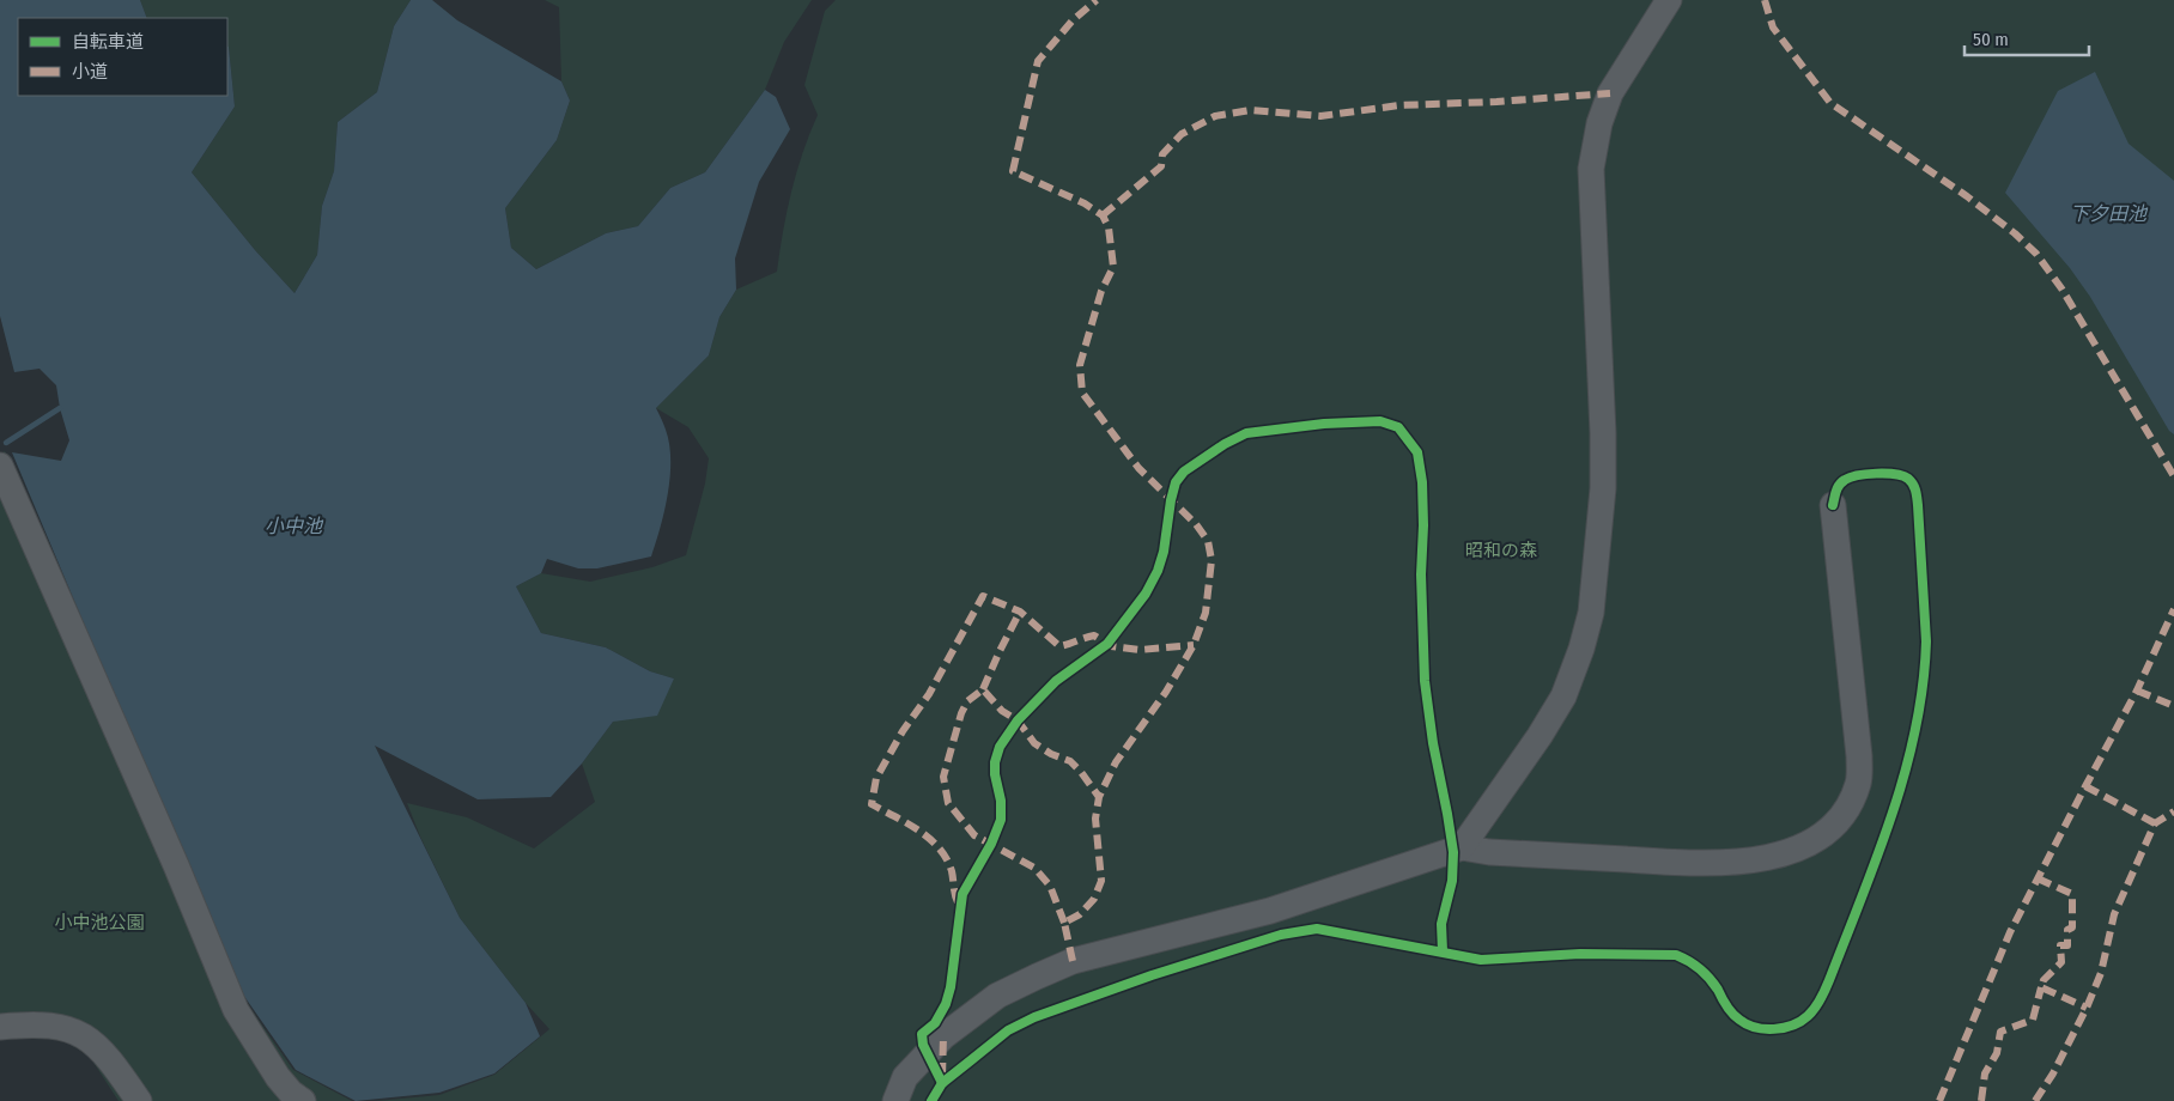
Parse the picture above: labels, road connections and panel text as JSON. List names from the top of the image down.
{
  "water": ["下夕田池", "小中池"],
  "parks": ["昭和の森", "小中池公園"],
  "legend": ["自転車道", "小道"],
  "scale_bar": "50 m"
}
